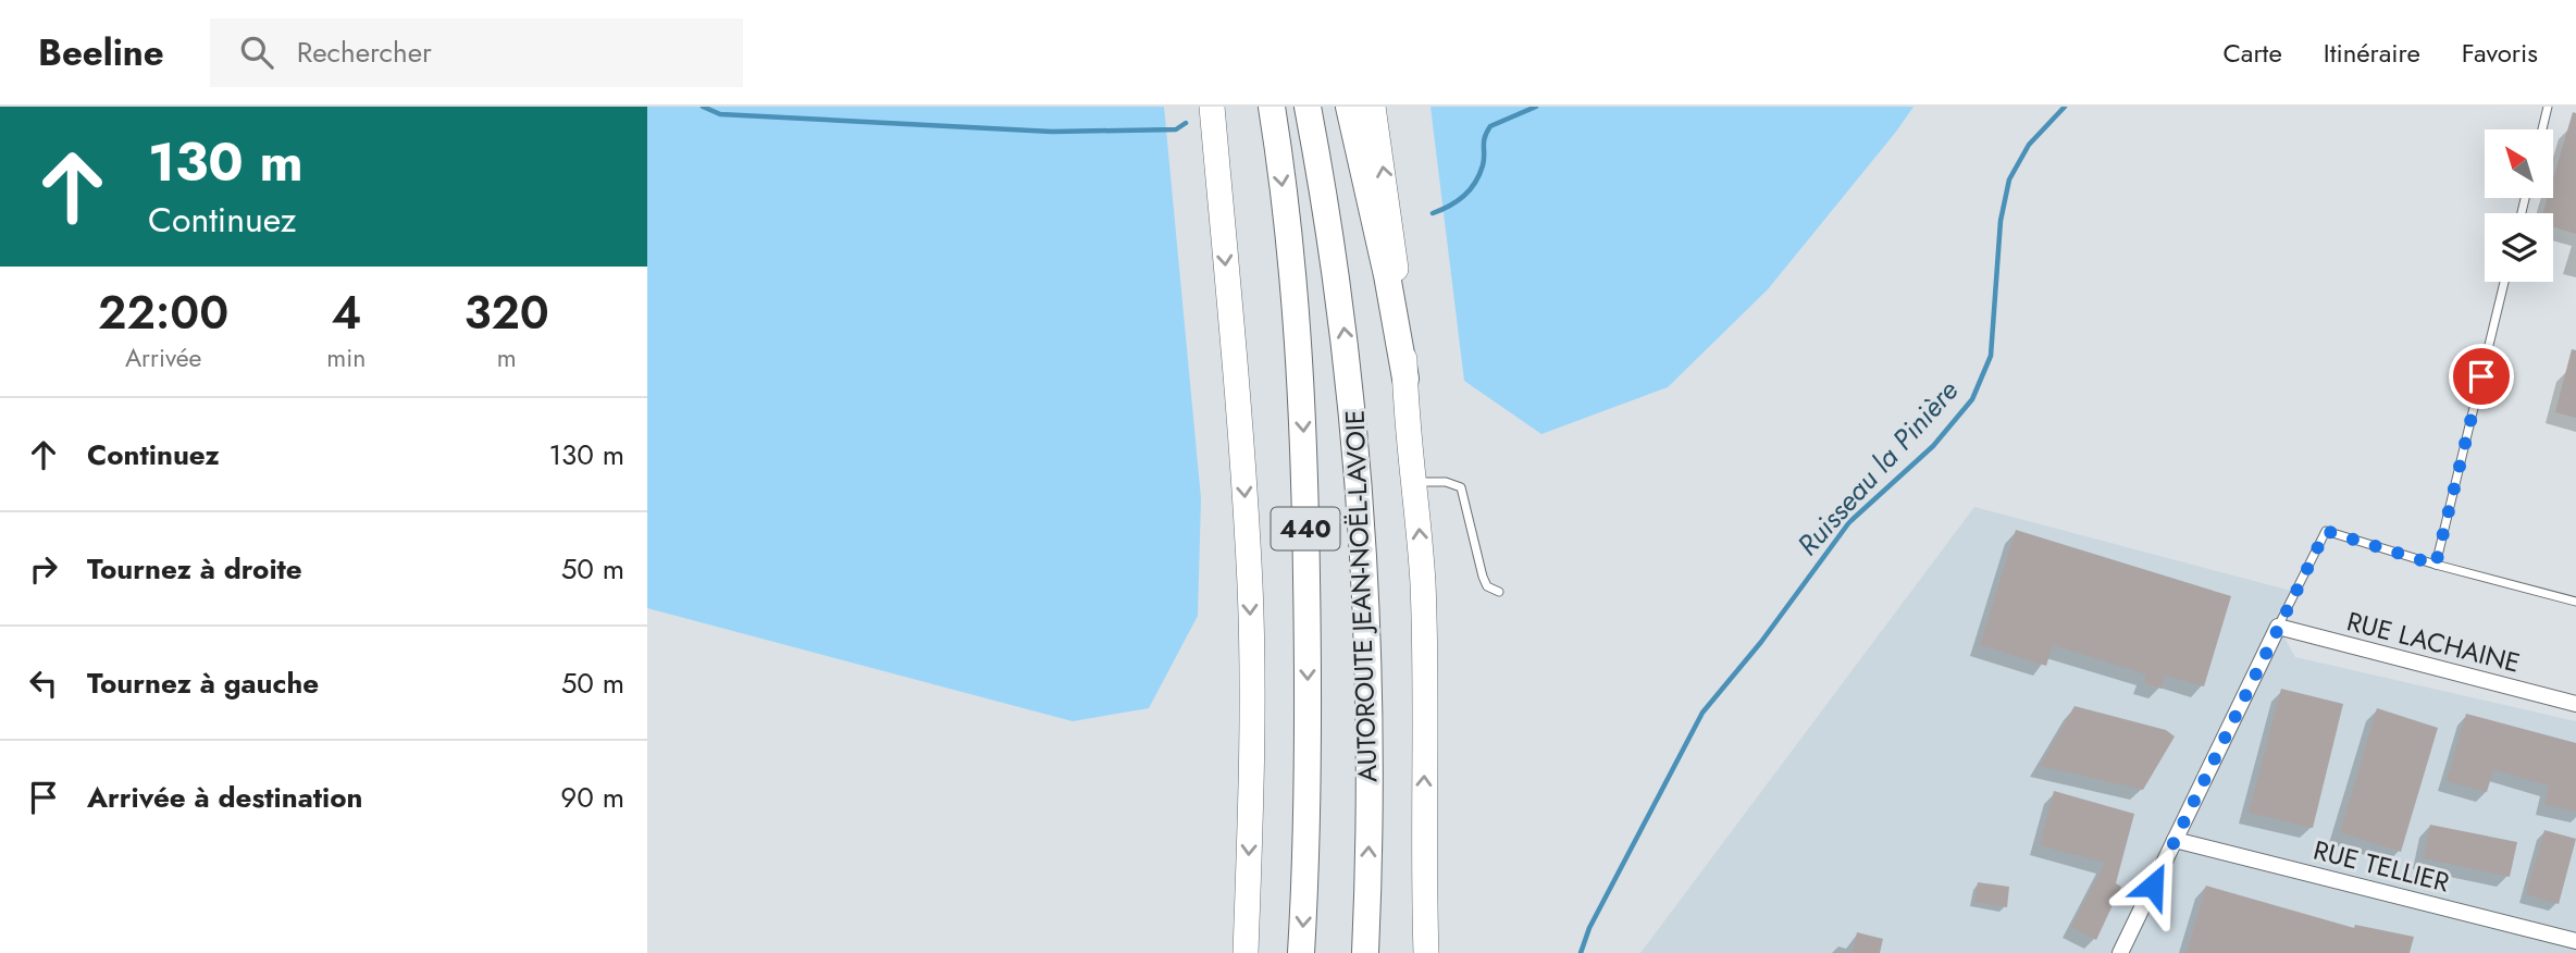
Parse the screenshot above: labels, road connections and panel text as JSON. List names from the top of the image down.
{
  "streets": {
    "highway": ["440", "AUTOROUTE JEAN-NOËL-LAVOIE"],
    "street": ["RUE LACHAINE", "RUE TELLIER"]
  },
  "water": ["Ruisseau la Pinière"],
  "north": "top left",
  "page": {
    "header": "Beeline",
    "search": "Rechercher",
    "nav": ["Carte", "Itinéraire", "Favoris"],
    "turn": ["130 m", "Continuez"],
    "eta": [
      "22:00",
      "Arrivée",
      "4",
      "min",
      "320",
      "m"
    ],
    "list": [
      {
        "name": "Continuez",
        "value": "130 m"
      },
      {
        "name": "Tournez à droite",
        "value": "50 m"
      },
      {
        "name": "Tournez à gauche",
        "value": "50 m"
      },
      {
        "name": "Arrivée à destination",
        "value": "90 m"
      }
    ]
  }
}
